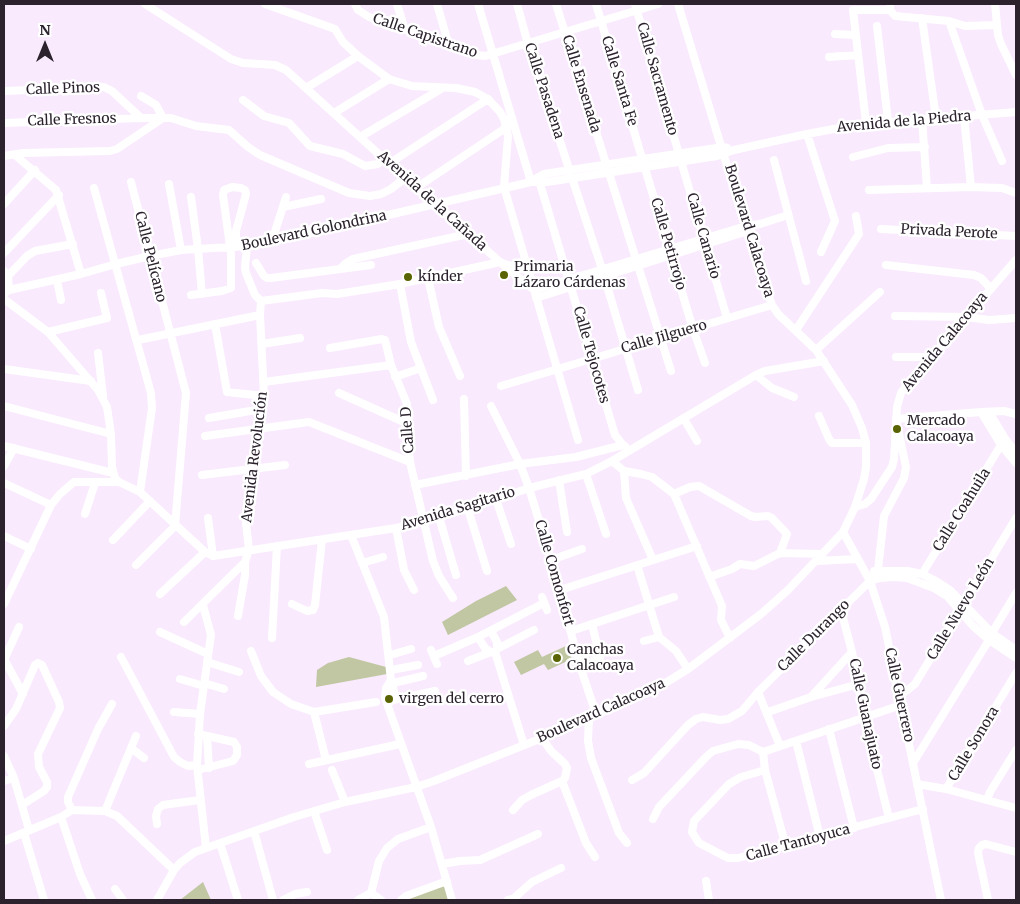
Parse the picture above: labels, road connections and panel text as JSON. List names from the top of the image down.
{
  "streets": {
    "street": [
      "Calle Capistrano",
      "Calle Sacramento",
      "Calle Santa Fe",
      "Calle Ensenada",
      "Calle Pinos",
      "Calle Pasadena",
      "Calle Fresnos",
      "Avenida de la Piedra",
      "Avenida de la Cañada",
      "Boulevard Golondrina",
      "Boulevard Calacoaya",
      "Privada Perote",
      "Calle Canario",
      "Calle Petirrojo",
      "Calle Pelícano",
      "Calle Jilguero",
      "Avenida Calacoaya",
      "Calle Tejocotes",
      "Calle D",
      "Avenida Revolución",
      "Avenida Sagitario",
      "Calle Coahuila",
      "Calle Comonfort",
      "Calle Nuevo León",
      "Calle Durango",
      "Calle Guerrero",
      "Calle Guanajuato",
      "Calle Sonora",
      "Calle Tantoyuca"
    ]
  },
  "crossings": [
    ["Calle Sacramento", "Boulevard Golondrina"],
    ["Calle Sacramento", "Calle Canario"],
    ["Calle Santa Fe", "Boulevard Golondrina"],
    ["Calle Santa Fe", "Calle Petirrojo"],
    ["Calle Ensenada", "Boulevard Golondrina"],
    ["Calle Ensenada", "Calle Jilguero"],
    ["Calle Pinos", "Calle Fresnos"],
    ["Calle Pasadena", "Boulevard Golondrina"],
    ["Calle Pasadena", "Calle Jilguero"],
    ["Calle Fresnos", "Avenida de la Cañada"],
    ["Avenida de la Piedra", "Boulevard Golondrina"],
    ["Avenida de la Piedra", "Boulevard Calacoaya"],
    ["Avenida de la Cañada", "Boulevard Golondrina"],
    ["Boulevard Golondrina", "Boulevard Calacoaya"],
    ["Boulevard Golondrina", "Calle Canario"],
    ["Boulevard Golondrina", "Calle Petirrojo"],
    ["Boulevard Golondrina", "Calle Pelícano"],
    ["Boulevard Golondrina", "Calle Tejocotes"],
    ["Boulevard Calacoaya", "Calle Jilguero"],
    ["Boulevard Calacoaya", "Avenida Calacoaya"],
    ["Boulevard Calacoaya", "Avenida Sagitario"],
    ["Boulevard Calacoaya", "Calle Comonfort"],
    ["Boulevard Calacoaya", "Calle Guerrero"],
    ["Calle Canario", "Calle Jilguero"],
    ["Calle Petirrojo", "Calle Jilguero"],
    ["Calle Jilguero", "Calle Tejocotes"],
    ["Calle D", "Avenida Sagitario"],
    ["Avenida Revolución", "Avenida Sagitario"],
    ["Avenida Sagitario", "Calle Comonfort"],
    ["Calle Nuevo León", "Calle Guerrero"],
    ["Calle Durango", "Calle Guerrero"],
    ["Calle Durango", "Calle Guanajuato"],
    ["Calle Guerrero", "Calle Tantoyuca"],
    ["Calle Guanajuato", "Calle Tantoyuca"]
  ],
  "places": [
    "Primaria Lázaro Cárdenas",
    "kínder",
    "Mercado Calacoaya",
    "Canchas Calacoaya",
    "virgen del cerro"
  ],
  "north": "top"
}
